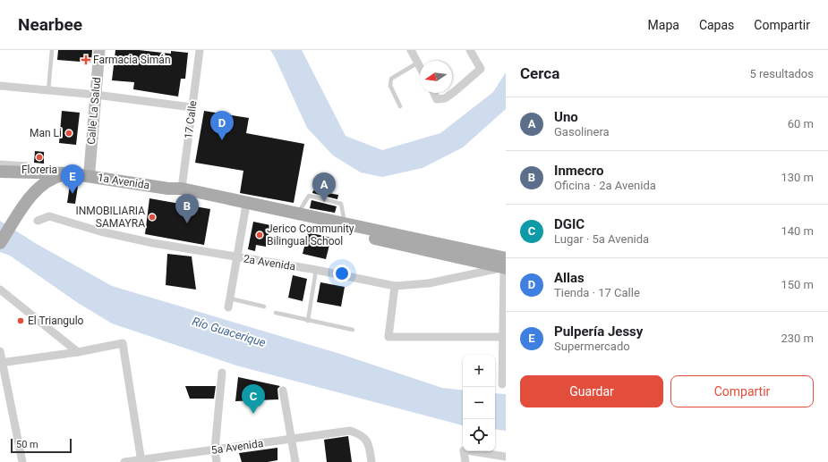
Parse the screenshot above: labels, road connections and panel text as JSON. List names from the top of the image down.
{
  "streets": {
    "main road": ["Calle La Salud", "1a Avenida"],
    "street": ["17 Calle", "2a Avenida", "5a Avenida"]
  },
  "crossings": [
    ["Calle La Salud", "1a Avenida"],
    ["17 Calle", "1a Avenida"],
    ["1a Avenida", "2a Avenida"]
  ],
  "water": ["Río Guacerique"],
  "places": {
    "health": ["Farmacia Simán"],
    "other": [
      "Man Li",
      "Floreria",
      "INMOBILIARIA SAMAYRA",
      "Jerico Community Bilingual School",
      "El Triangulo"
    ]
  },
  "scale_bar": "50 m",
  "north": "left",
  "page": {
    "header": "Nearbee",
    "nav": ["Mapa", "Capas", "Compartir"],
    "heading": ["Cerca", "5 resultados"],
    "list": [
      {
        "mark": "A",
        "name": "Uno",
        "note": "Gasolinera",
        "value": "60 m"
      },
      {
        "mark": "B",
        "name": "Inmecro",
        "note": "Oficina · 2a Avenida",
        "value": "130 m"
      },
      {
        "mark": "C",
        "name": "DGIC",
        "note": "Lugar · 5a Avenida",
        "value": "140 m"
      },
      {
        "mark": "D",
        "name": "Allas",
        "note": "Tienda · 17 Calle",
        "value": "150 m"
      },
      {
        "mark": "E",
        "name": "Pulpería Jessy",
        "note": "Supermercado",
        "value": "230 m"
      }
    ],
    "pins": [
      "D",
      "E",
      "A",
      "B",
      "C"
    ],
    "map_buttons": ["+", "−"],
    "buttons": ["Guardar", "Compartir"],
    "scale": "50 m"
  }
}
